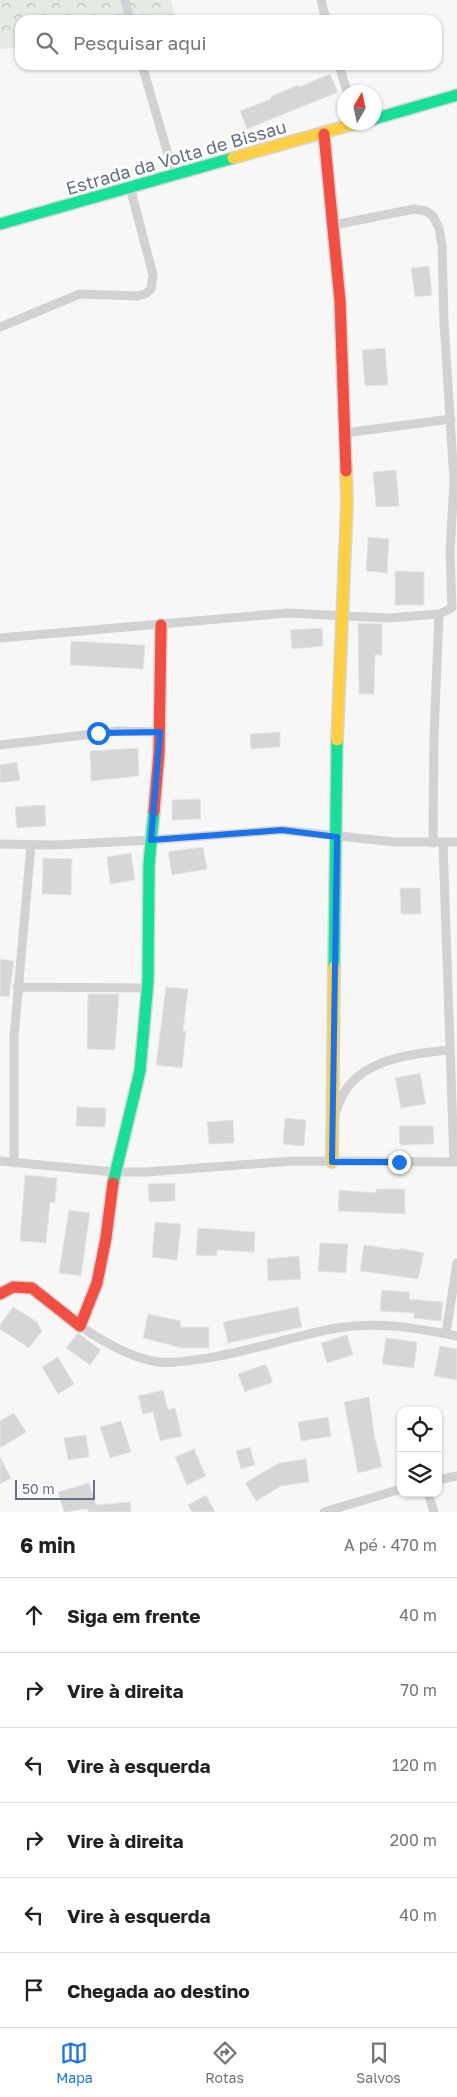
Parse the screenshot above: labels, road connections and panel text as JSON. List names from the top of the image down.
{
  "streets": {
    "street": ["Estrada da Volta de Bissau"]
  },
  "scale_bar": "50 m",
  "north": "top",
  "page": {
    "search": "Pesquisar aqui",
    "scale": "50 m",
    "heading": ["6 min", "A pé · 470 m"],
    "list": [
      ["Siga em frente", "40 m"],
      ["Vire à direita", "70 m"],
      ["Vire à esquerda", "120 m"],
      ["Vire à direita", "200 m"],
      ["Vire à esquerda", "40 m"],
      "Chegada ao destino"
    ],
    "nav": ["Mapa", "Rotas", "Salvos"]
  }
}
